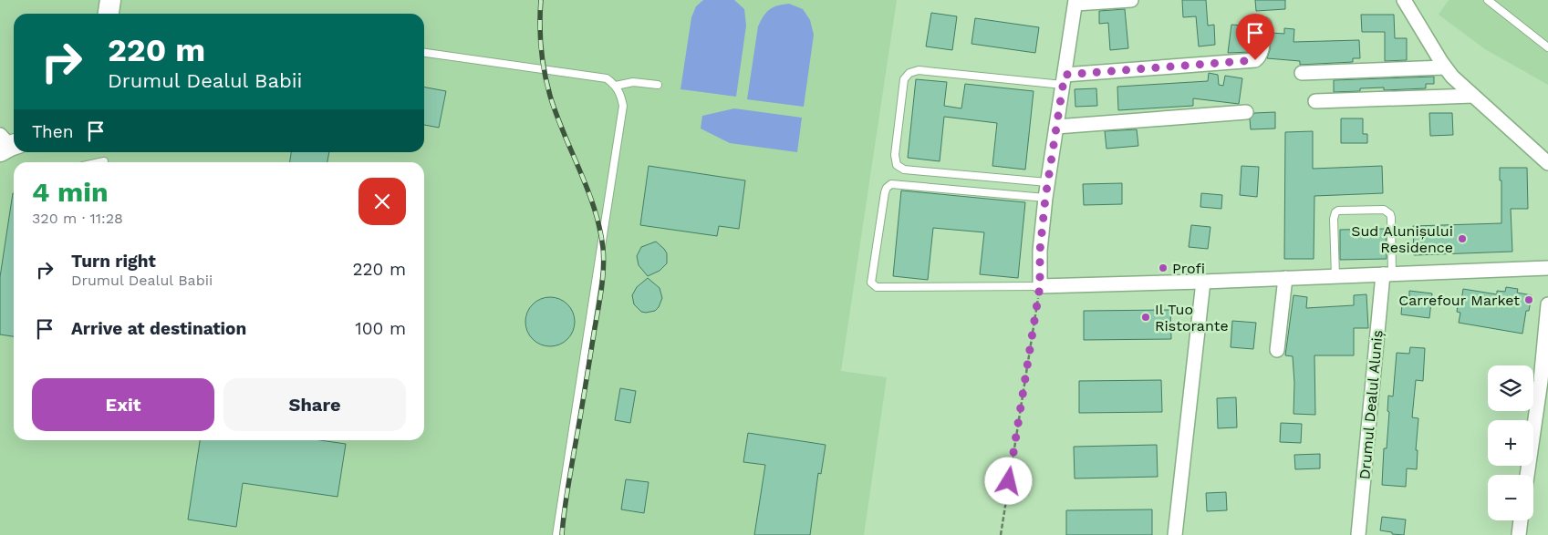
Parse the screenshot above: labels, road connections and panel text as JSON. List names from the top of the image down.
{
  "streets": {
    "street": ["Drumul Dealul Aluniș"]
  },
  "places": [
    "Sud Alunișului Residence",
    "Profi",
    "Carrefour Market",
    "Il Tuo Ristorante"
  ],
  "page": {
    "turn": ["220 m", "Drumul Dealul Babii"],
    "then": "Then",
    "heading": ["4 min", "320 m · 11:28"],
    "list": [
      {
        "name": "Turn right",
        "note": "Drumul Dealul Babii",
        "value": "220 m"
      },
      {
        "name": "Arrive at destination",
        "value": "100 m"
      }
    ],
    "map_buttons": ["+", "−"],
    "buttons": ["Exit", "Share"]
  }
}
